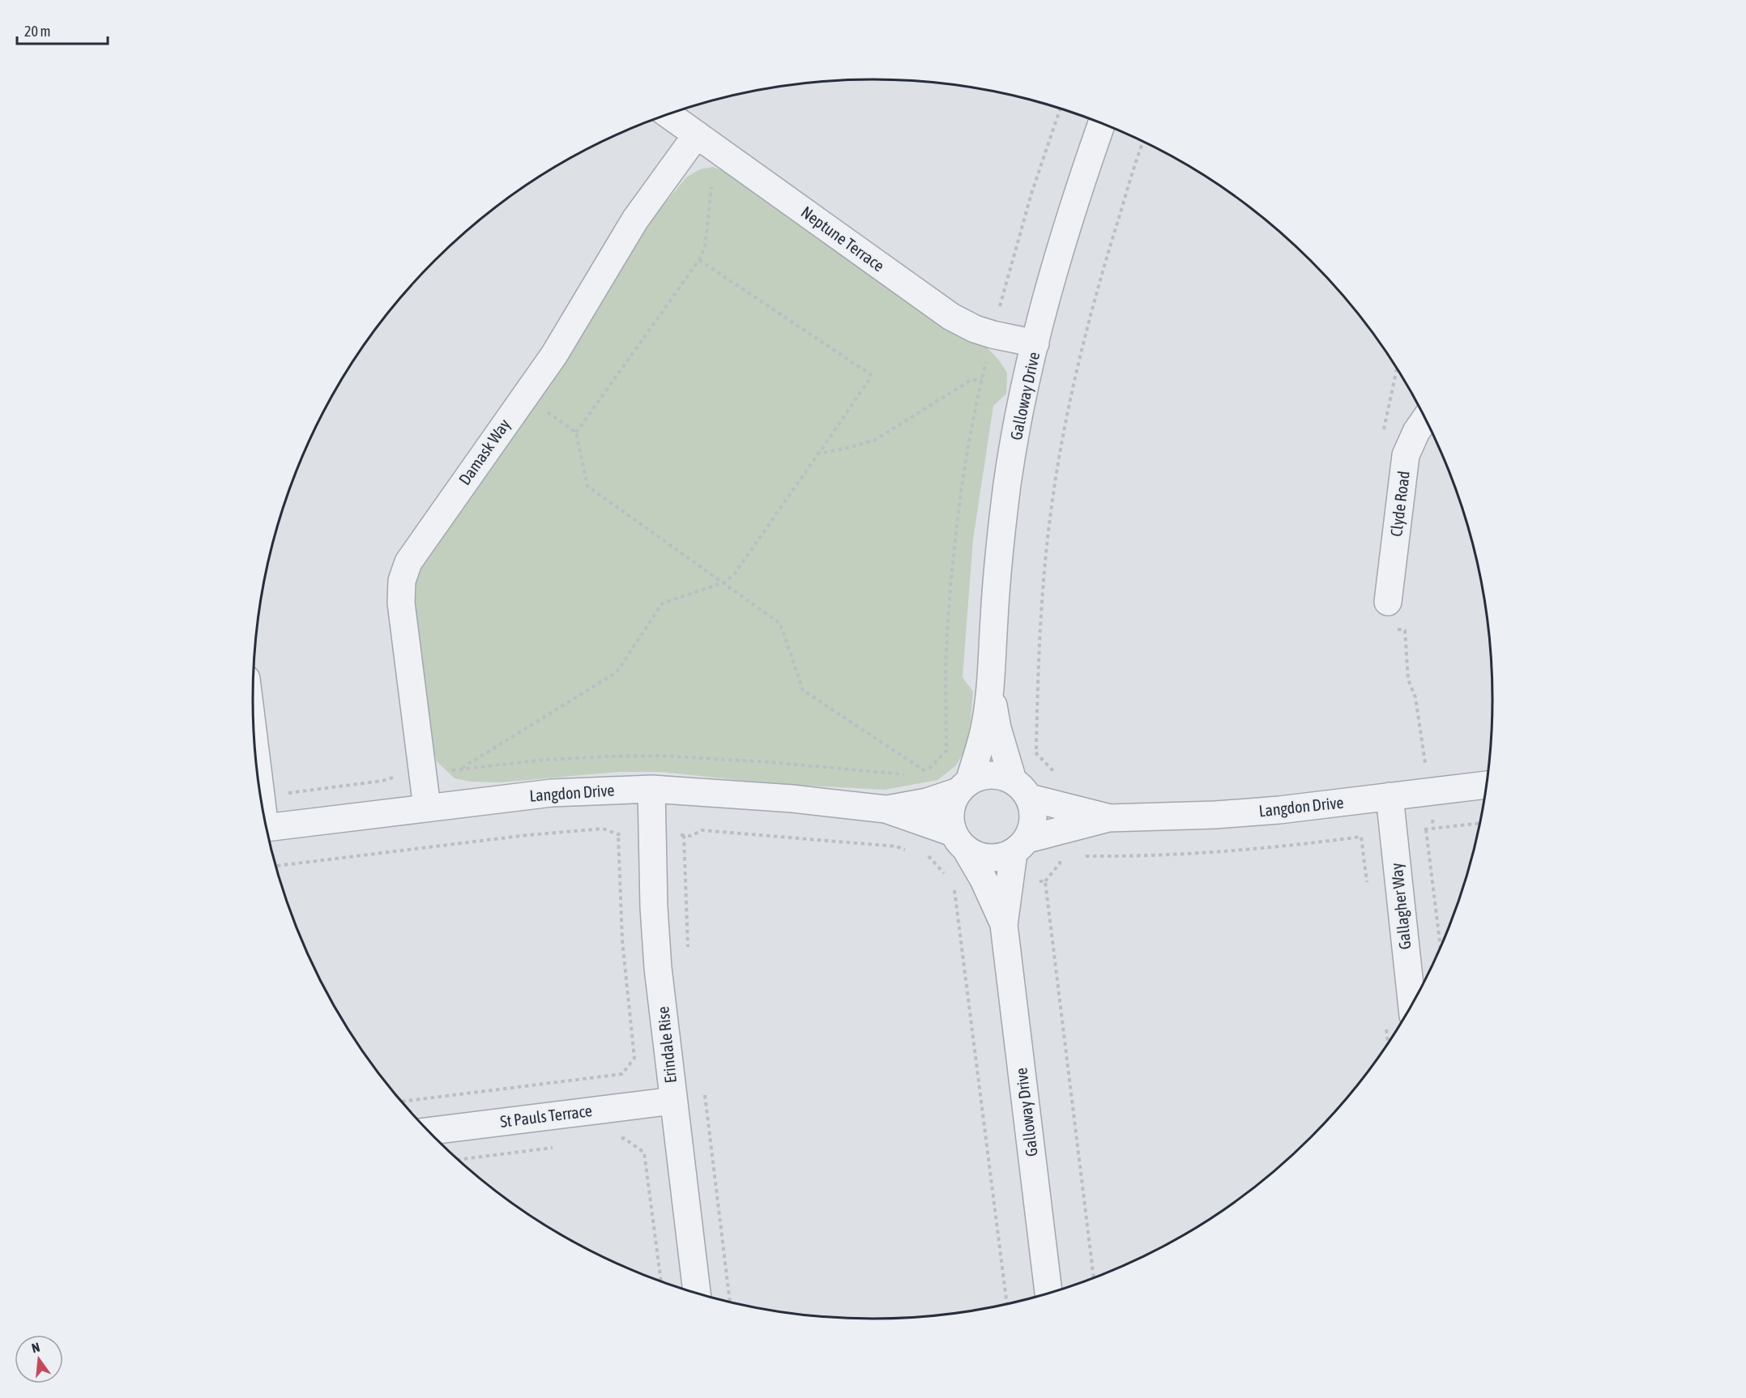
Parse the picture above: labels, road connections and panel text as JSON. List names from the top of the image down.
{
  "streets": {
    "street": [
      "Neptune Terrace",
      "Galloway Drive",
      "Damask Way",
      "Clyde Road",
      "Langdon Drive",
      "Gallagher Way",
      "Erindale Rise",
      "St Pauls Terrace"
    ]
  },
  "crossings": [
    ["Neptune Terrace", "Galloway Drive"],
    ["Neptune Terrace", "Damask Way"],
    ["Galloway Drive", "Langdon Drive"],
    ["Damask Way", "Langdon Drive"],
    ["Langdon Drive", "Gallagher Way"],
    ["Langdon Drive", "Erindale Rise"],
    ["Erindale Rise", "St Pauls Terrace"]
  ],
  "scale_bar": "20 m",
  "north": "top"
}
